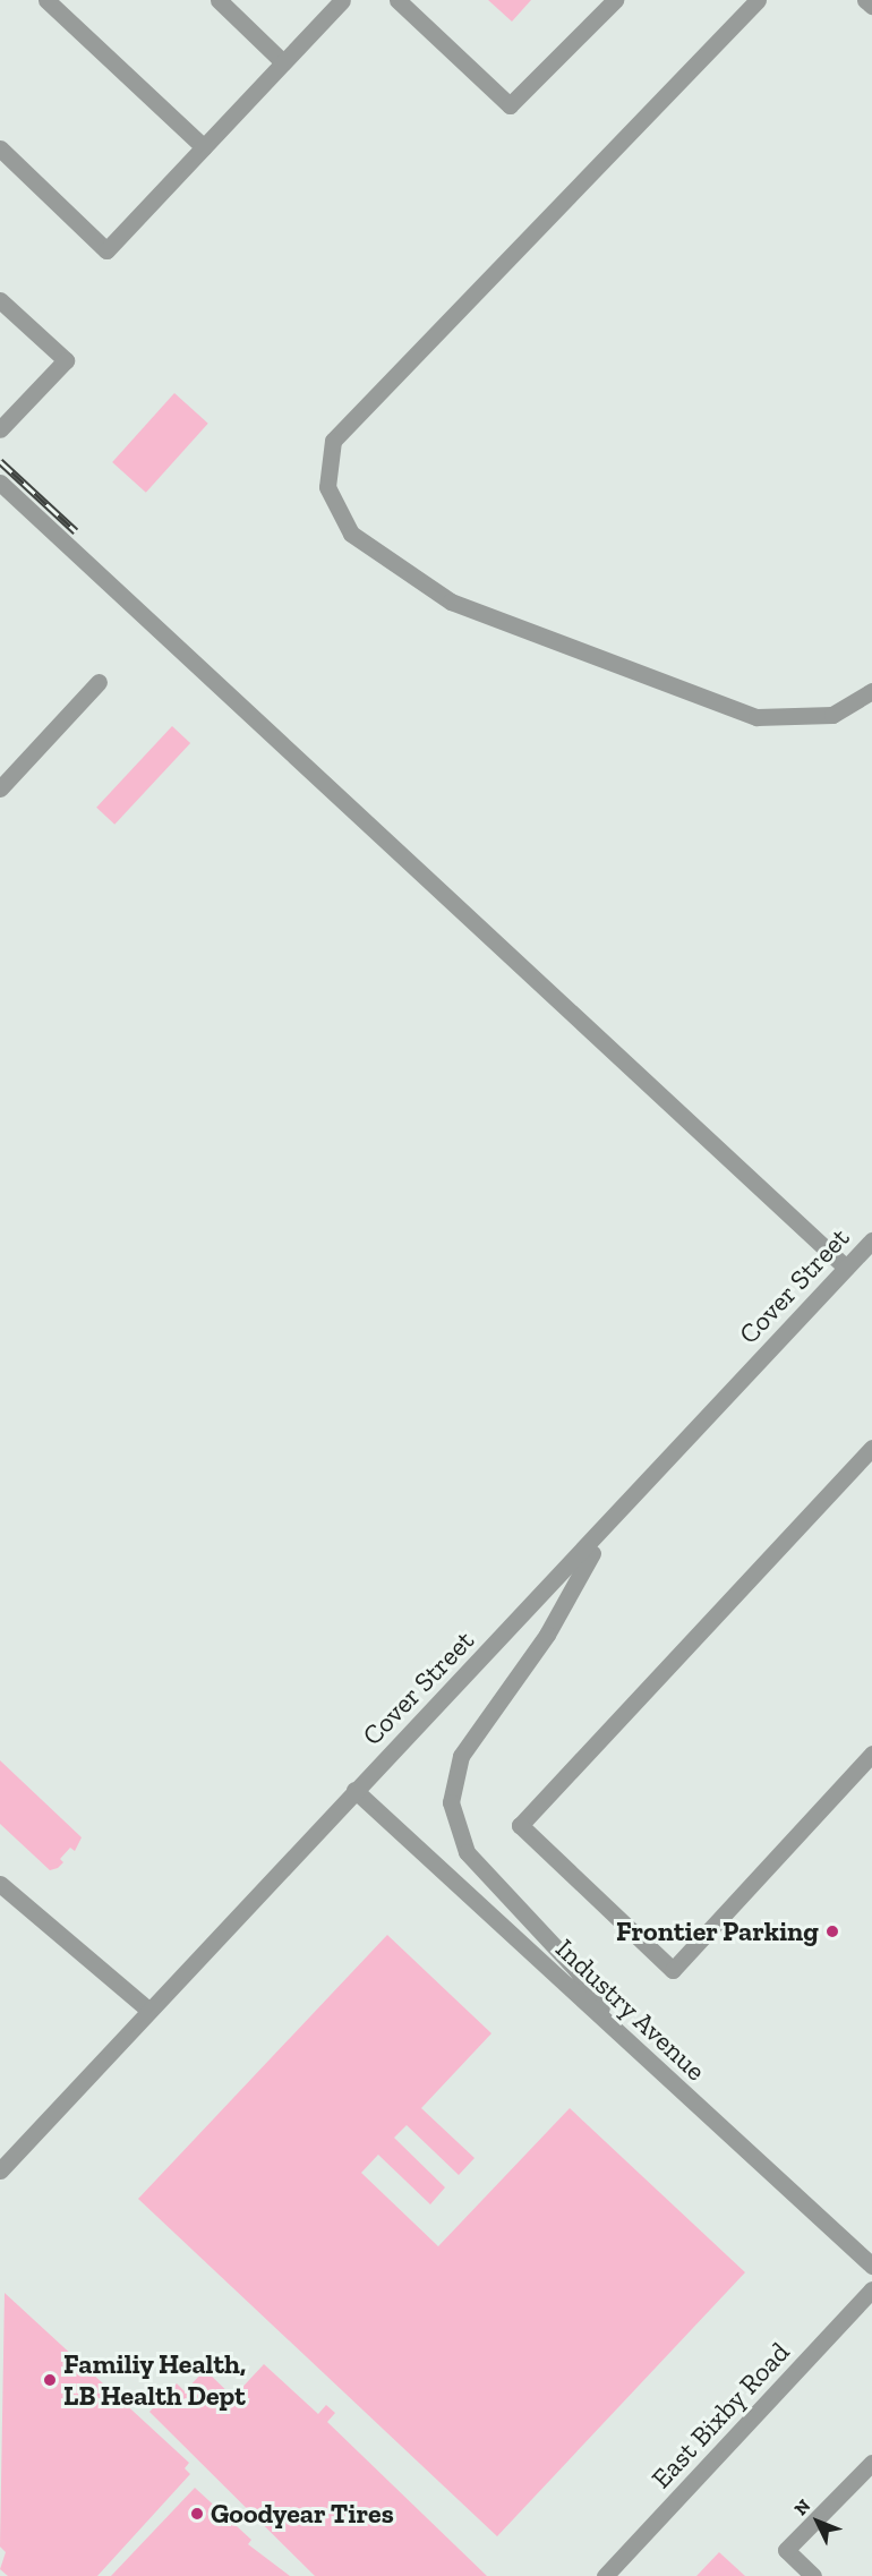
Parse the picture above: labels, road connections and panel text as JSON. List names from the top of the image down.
{
  "streets": {
    "street": ["Cover Street", "Industry Avenue", "East Bixby Road"]
  },
  "crossings": [
    ["Cover Street", "Industry Avenue"]
  ],
  "places": ["Frontier Parking", "Familiy Health, LB Health Dept", "Goodyear Tires"],
  "north": "top left"
}
